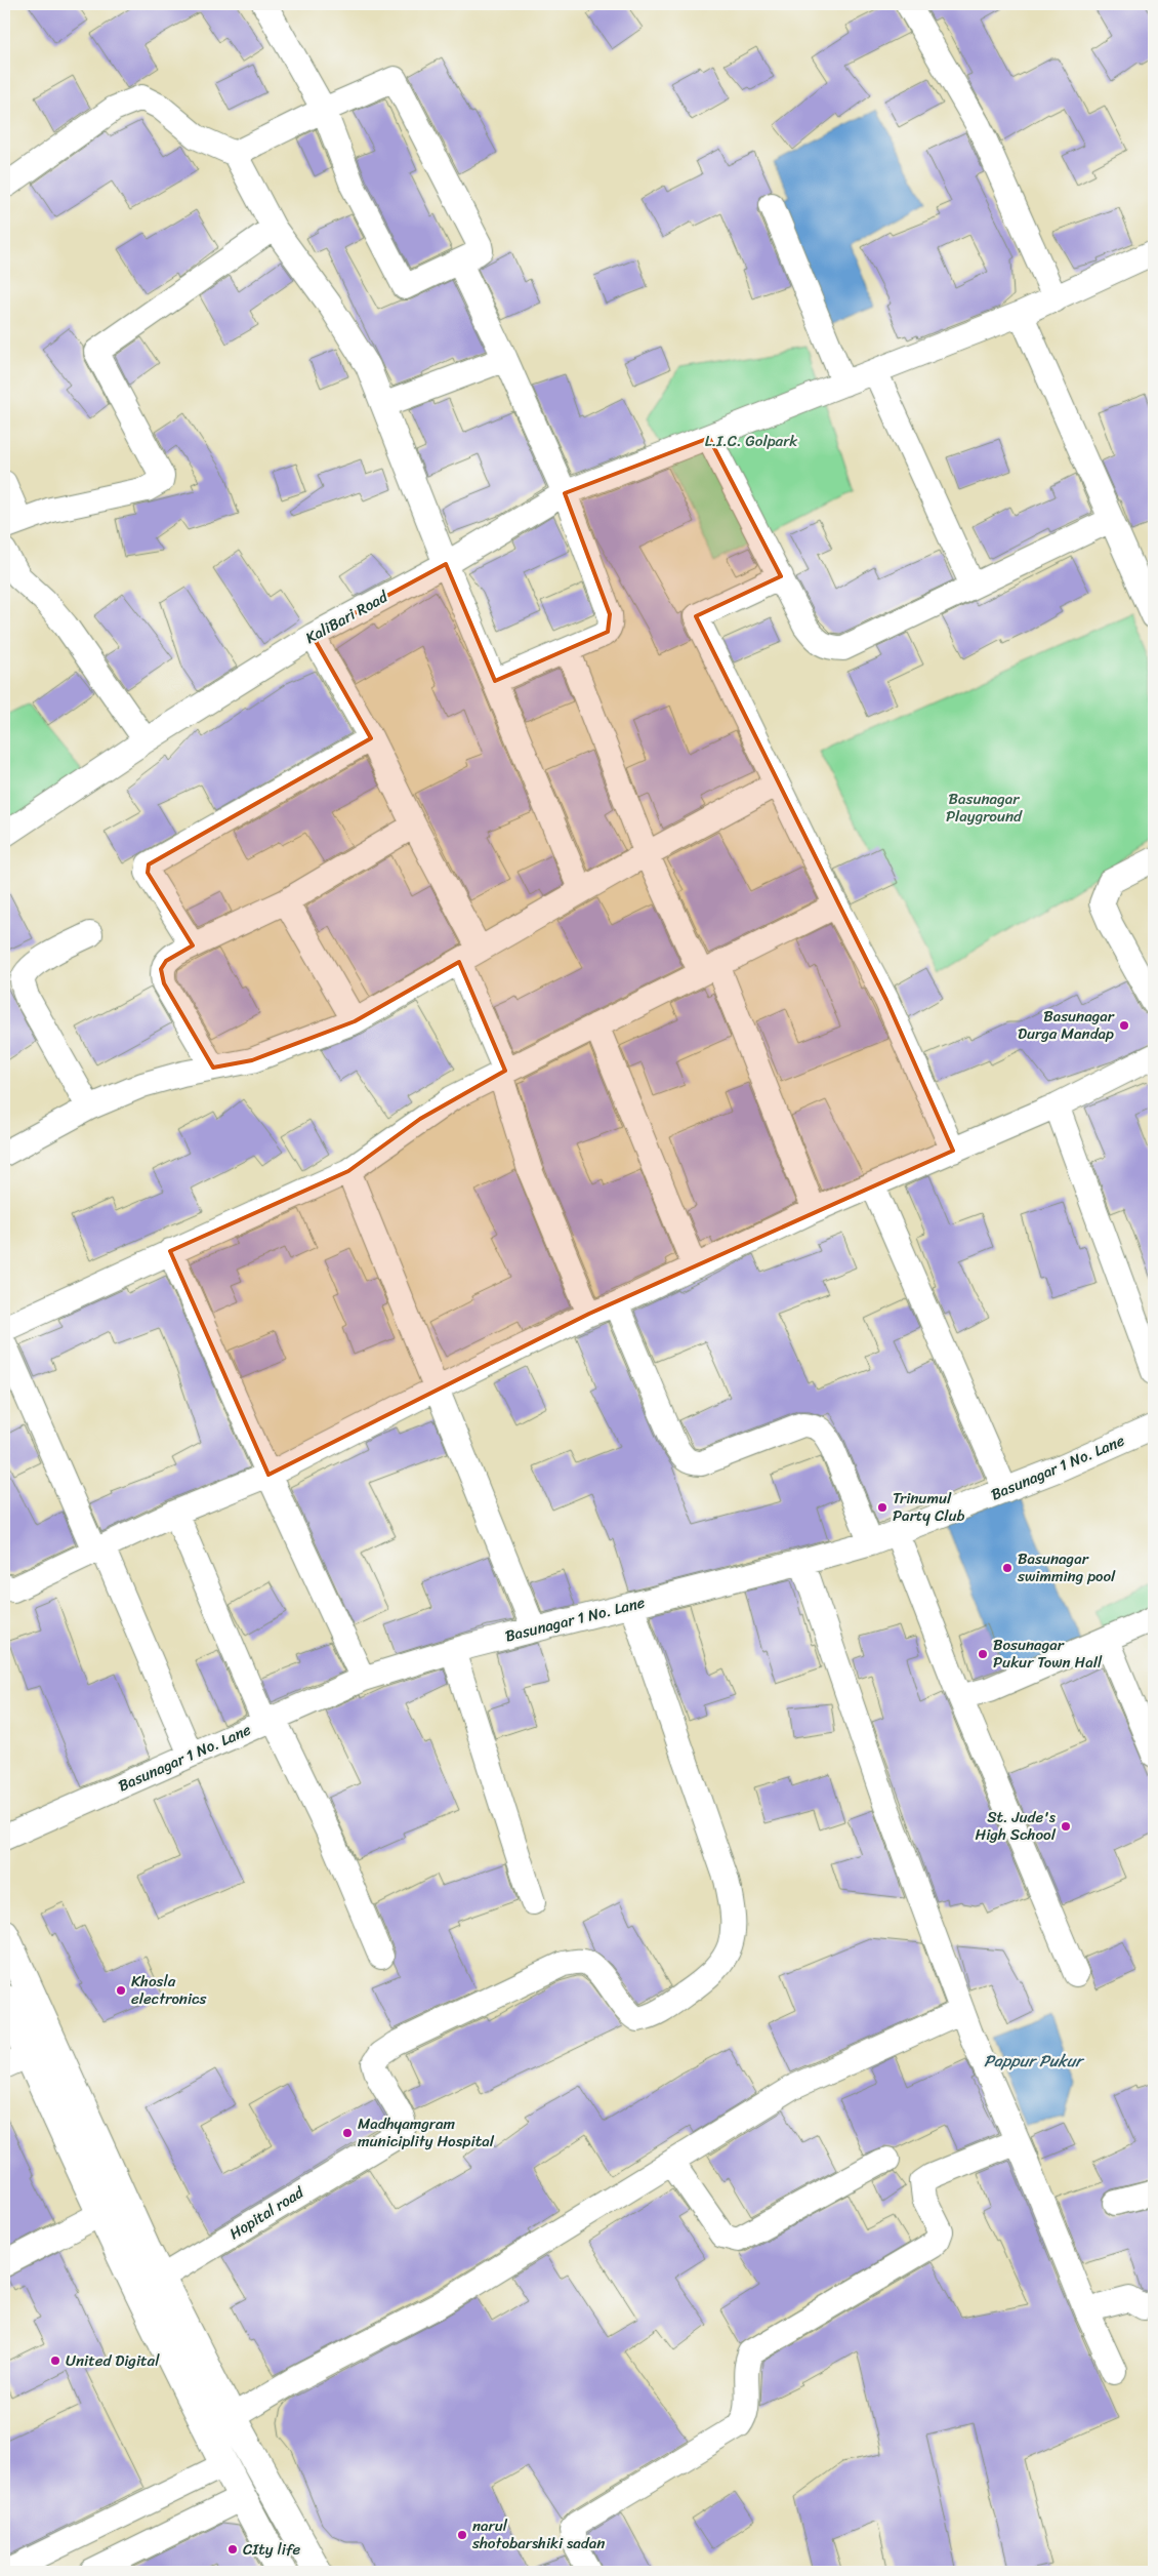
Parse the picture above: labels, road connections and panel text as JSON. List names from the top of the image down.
{
  "streets": {
    "street": ["KaliBari Road", "Basunagar 1 No. Lane", "Hopital road"]
  },
  "crossings": [
    ["Basunagar 1 No. Lane", "Hopital road"]
  ],
  "water": ["Pappur Pukur"],
  "parks": ["L.I.C. Golpark", "Basunagar Playground"],
  "places": [
    "Basunagar Durga Mandap",
    "Trinumul Party Club",
    "Basunagar swimming pool",
    "Bosunagar Pukur Town Hall",
    "St. Jude's High School",
    "Khosla electronics",
    "Madhyamgram municiplity Hospital",
    "United Digital",
    "narul shotobarshiki sadan",
    "CIty life"
  ]
}
